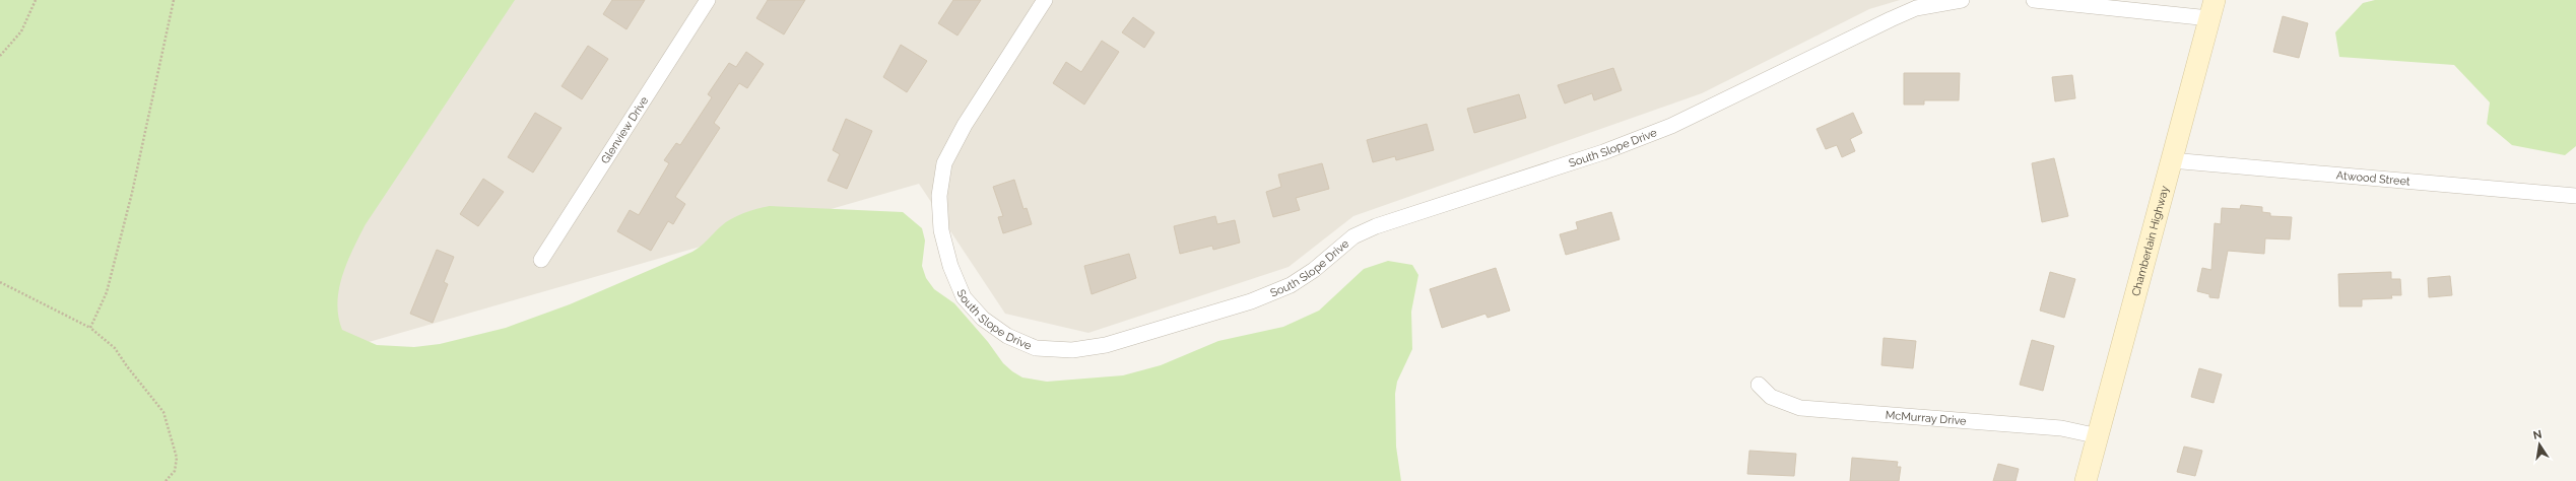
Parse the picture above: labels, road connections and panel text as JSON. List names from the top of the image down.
{
  "streets": {
    "main road": ["Chamberlain Highway"],
    "street": [
      "Glenview Drive",
      "South Slope Drive",
      "Atwood Street",
      "McMurray Drive"
    ]
  },
  "crossings": [
    ["Atwood Street", "Chamberlain Highway"],
    ["Chamberlain Highway", "McMurray Drive"]
  ],
  "north": "top"
}
